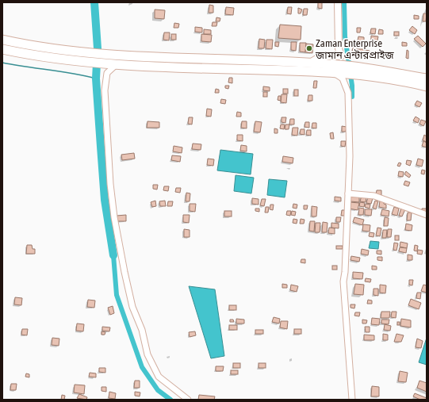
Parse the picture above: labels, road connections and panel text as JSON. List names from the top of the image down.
{
  "places": ["Zaman Enterprise জামান এন্টারপ্রাইজ"]
}
